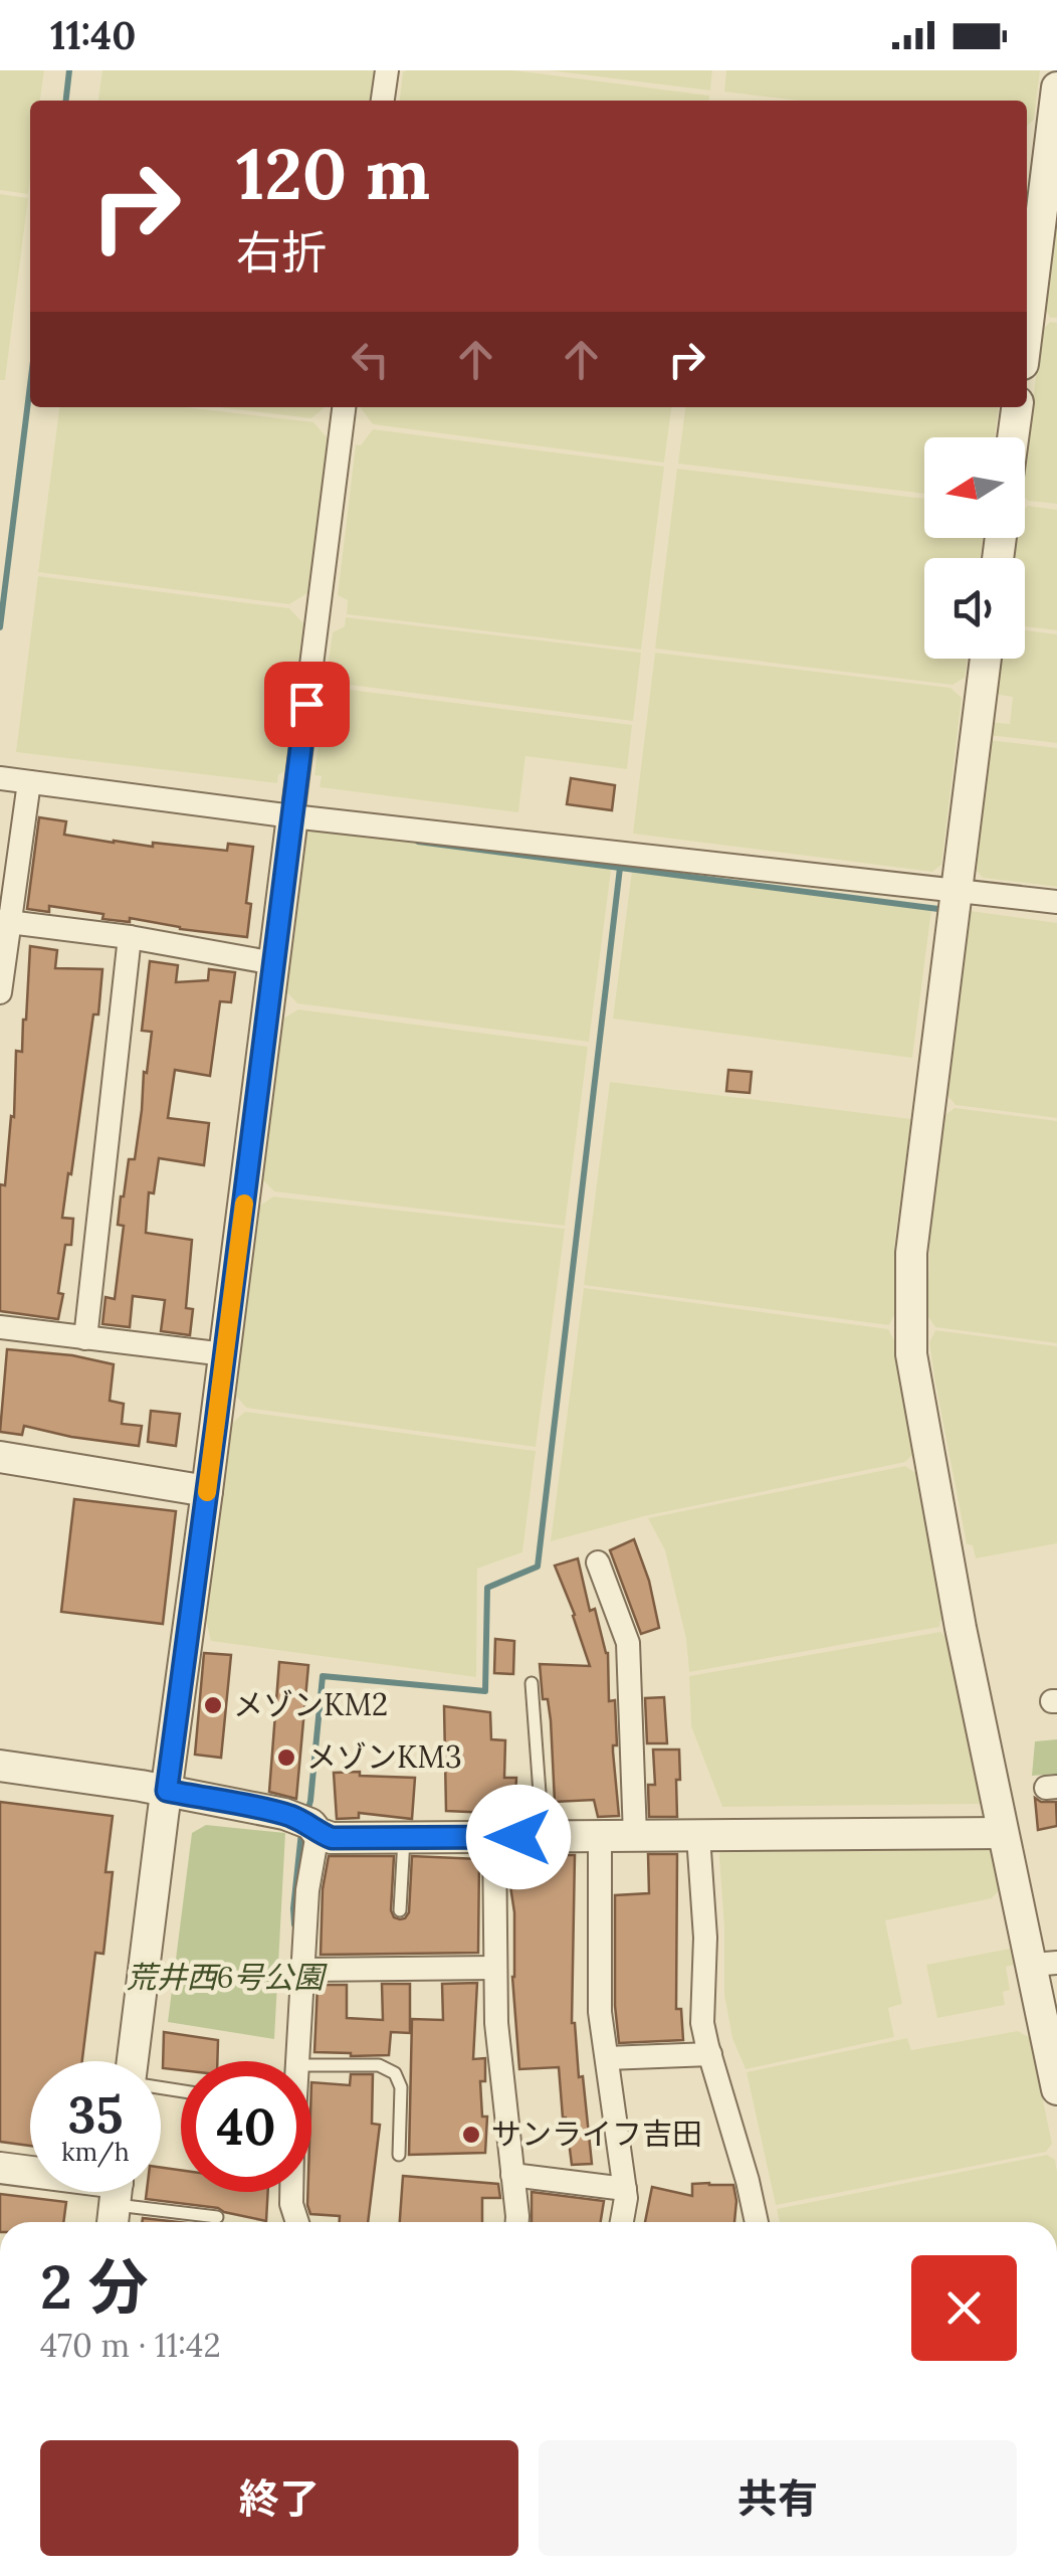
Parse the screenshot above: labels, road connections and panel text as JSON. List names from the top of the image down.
{
  "parks": ["荒井西6号公園"],
  "places": ["メゾンKM2", "メゾンKM3", "サンライフ吉田"],
  "north": "left",
  "page": {
    "status": "11:40",
    "turn": ["120 m", "右折"],
    "speed": "35 km/h",
    "limit": "40",
    "heading": ["2 分", "470 m · 11:42"],
    "buttons": ["終了", "共有"]
  }
}
